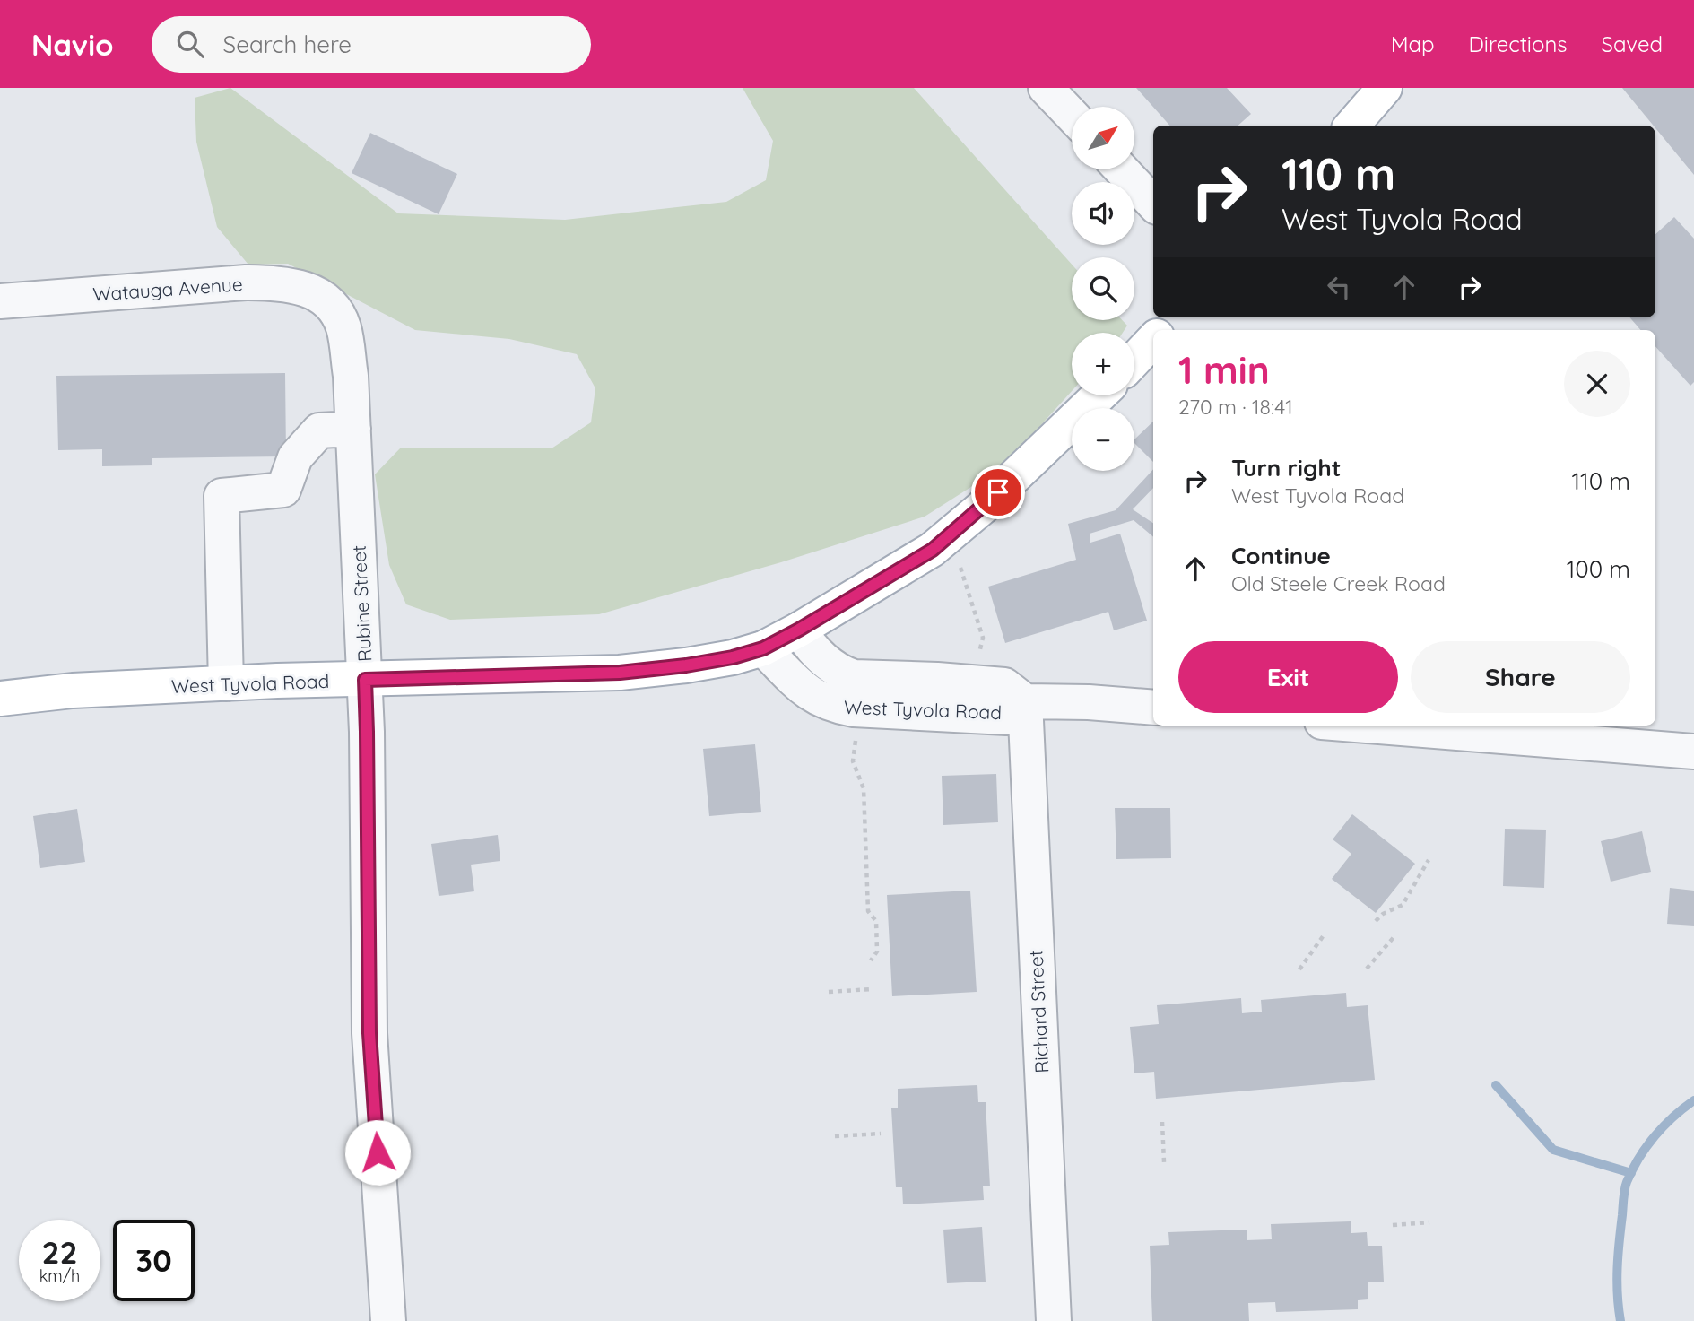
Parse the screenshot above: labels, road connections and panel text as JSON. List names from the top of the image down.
{
  "streets": {
    "main road": ["West Tyvola Road"],
    "street": ["Watauga Avenue", "Rubine Street", "Richard Street"]
  },
  "crossings": [
    ["Watauga Avenue", "Rubine Street"],
    ["Rubine Street", "West Tyvola Road"],
    ["West Tyvola Road", "Richard Street"]
  ],
  "north": "top right",
  "page": {
    "header": "Navio",
    "search": "Search here",
    "nav": ["Map", "Directions", "Saved"],
    "map_buttons": ["+", "−"],
    "turn": ["110 m", "West Tyvola Road"],
    "heading": ["1 min", "270 m · 18:41"],
    "list": [
      {
        "name": "Turn right",
        "note": "West Tyvola Road",
        "value": "110 m"
      },
      {
        "name": "Continue",
        "note": "Old Steele Creek Road",
        "value": "100 m"
      }
    ],
    "buttons": ["Exit", "Share"],
    "speed": "22 km/h",
    "limit": "30"
  }
}
